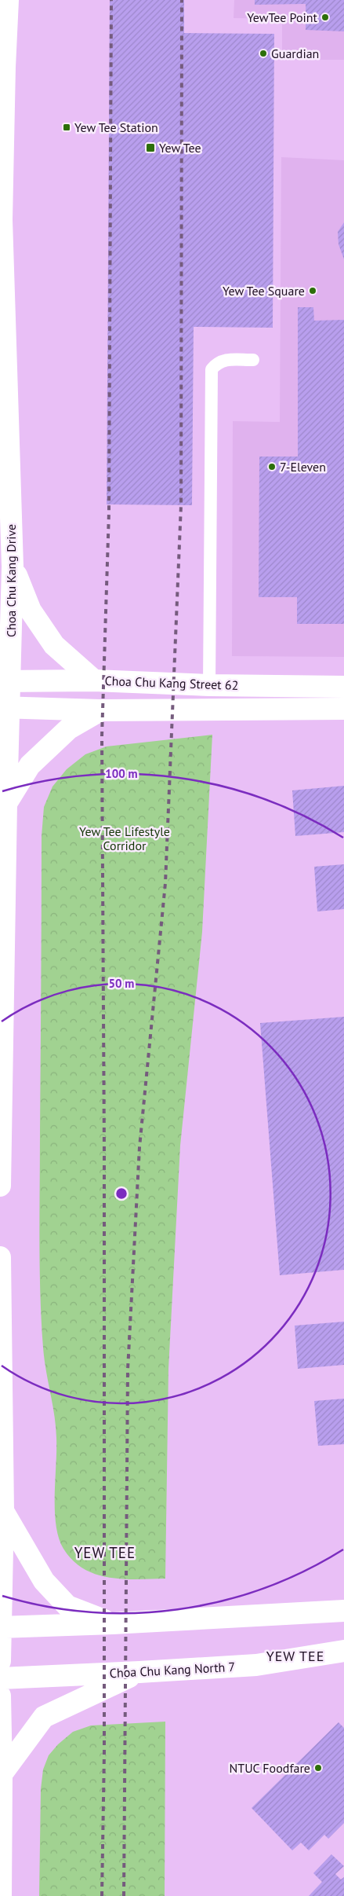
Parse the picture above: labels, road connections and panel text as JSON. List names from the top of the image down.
{
  "streets": {
    "main road": ["Choa Chu Kang Drive", "Choa Chu Kang Street 62", "Choa Chu Kang North 7"]
  },
  "crossings": [
    ["Choa Chu Kang Drive", "Choa Chu Kang Street 62"]
  ],
  "districts": ["YEW TEE", "YEW TEE"],
  "parks": ["Yew Tee Lifestyle Corridor"],
  "places": {
    "other": [
      "YewTee Point",
      "Guardian",
      "Yew Tee Square",
      "7-Eleven",
      "NTUC Foodfare"
    ],
    "transit": ["Yew Tee Station", "Yew Tee"]
  },
  "rings": ["100 m", "50 m"]
}
